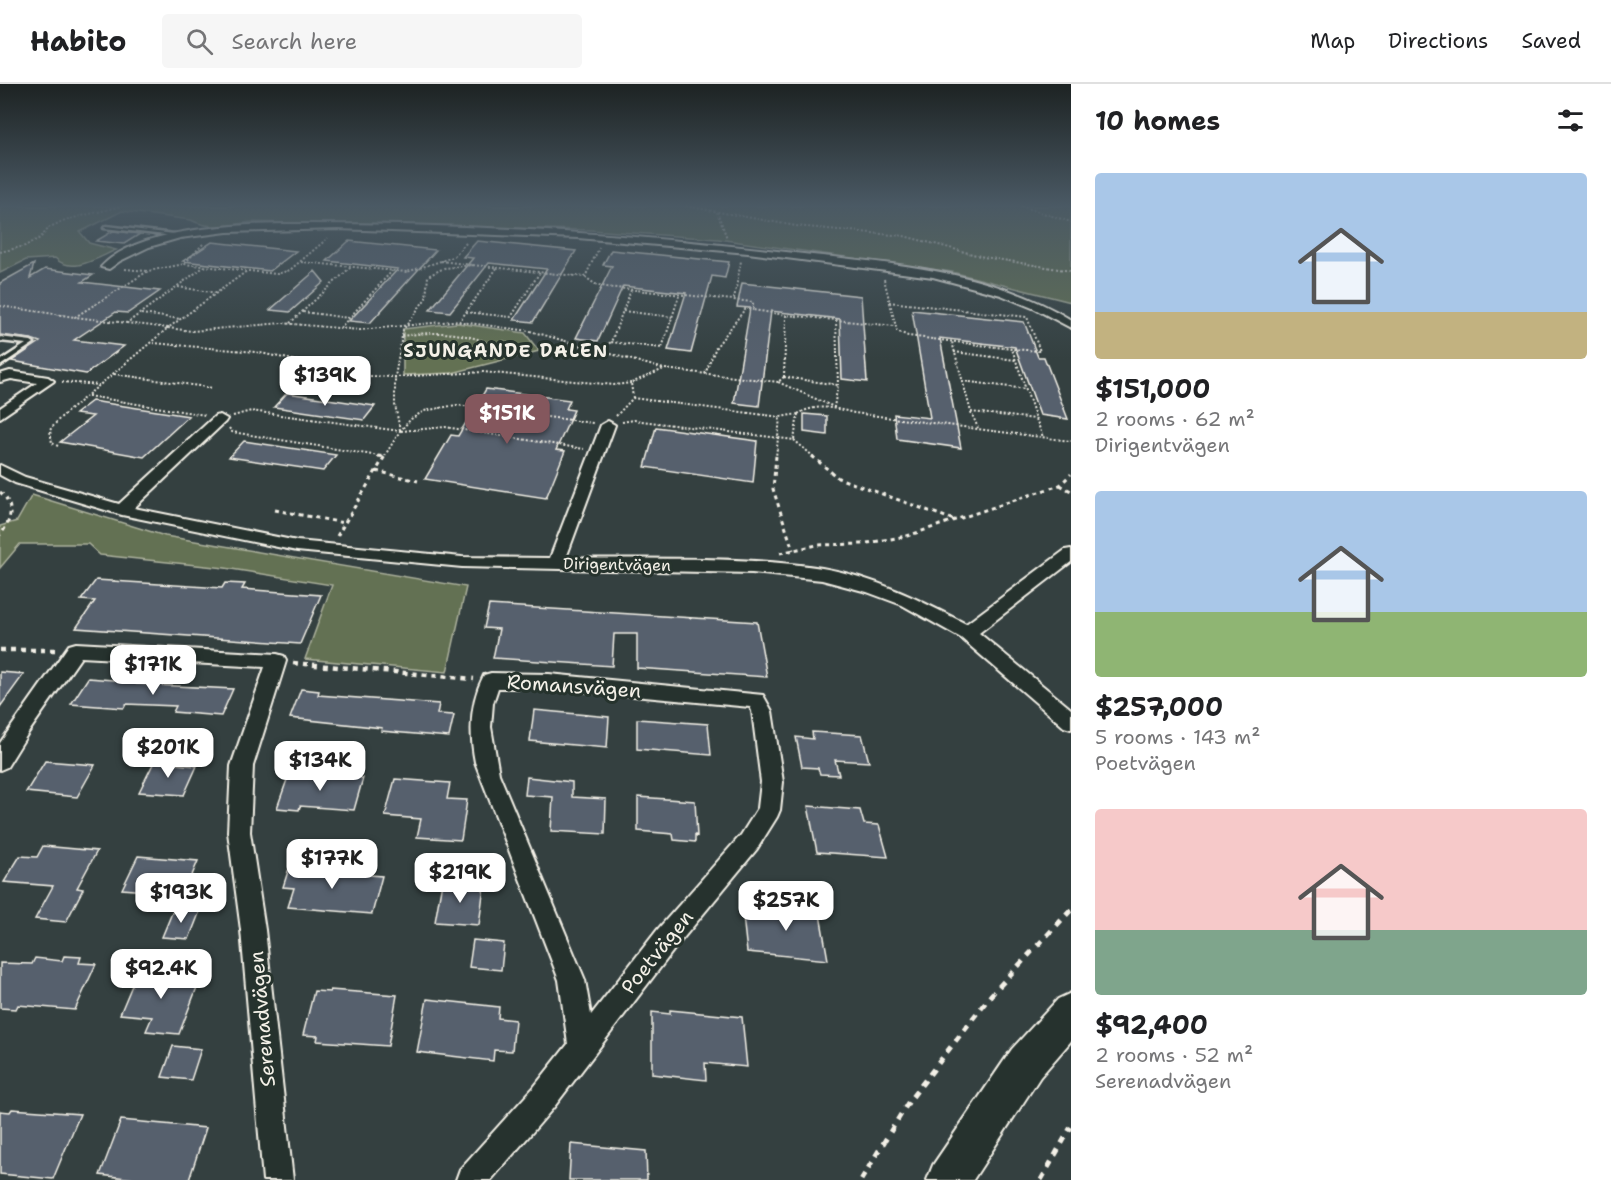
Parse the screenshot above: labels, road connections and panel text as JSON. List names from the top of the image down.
{
  "streets": {
    "street": [
      "Dirigentvägen",
      "Romansvägen",
      "Poetvägen",
      "Serenadvägen"
    ]
  },
  "crossings": [
    ["Romansvägen", "Poetvägen"]
  ],
  "districts": ["SJUNGANDE DALEN"],
  "page": {
    "header": "Habito",
    "search": "Search here",
    "nav": ["Map", "Directions", "Saved"],
    "heading": "10 homes",
    "list": [
      {
        "name": "$151,000",
        "note": "2 rooms · 62 m² · Dirigentvägen"
      },
      {
        "name": "$257,000",
        "note": "5 rooms · 143 m² · Poetvägen"
      },
      {
        "name": "$92,400",
        "note": "2 rooms · 52 m² · Serenadvägen"
      }
    ],
    "price": [
      "$139K",
      "$151K",
      "$171K",
      "$201K",
      "$134K",
      "$177K",
      "$219K",
      "$193K",
      "$257K",
      "$92.4K"
    ]
  }
}
